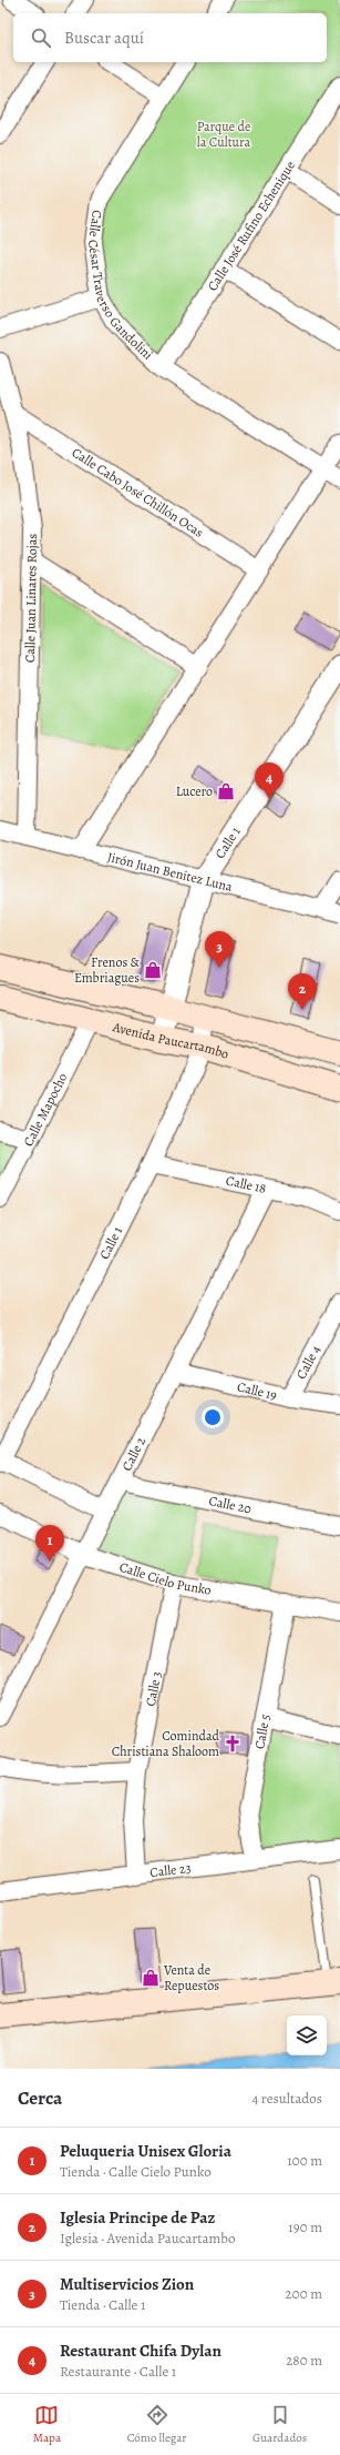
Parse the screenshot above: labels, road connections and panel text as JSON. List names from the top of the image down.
{
  "streets": {
    "main road": ["Avenida Paucartambo"],
    "street": [
      "Calle José Rufino Echenique",
      "Calle César Traverso Gandolini",
      "Calle Cabo José Chillón Ocas",
      "Calle Juan Linares Rojas",
      "Calle 1",
      "Jirón Juan Benítez Luna",
      "Calle Mapocho",
      "Calle 18",
      "Calle 4",
      "Calle 19",
      "Calle 2",
      "Calle 20",
      "Calle Cielo Punko",
      "Calle 3",
      "Calle 5",
      "Calle 23"
    ]
  },
  "crossings": [
    ["Calle José Rufino Echenique", "Calle César Traverso Gandolini"],
    ["Calle Cabo José Chillón Ocas", "Calle Juan Linares Rojas"],
    ["Calle Juan Linares Rojas", "Jirón Juan Benítez Luna"],
    ["Calle 1", "Jirón Juan Benítez Luna"],
    ["Calle 1", "Avenida Paucartambo"],
    ["Calle 1", "Calle 18"],
    ["Avenida Paucartambo", "Calle Mapocho"],
    ["Calle 18", "Calle 2"],
    ["Calle 4", "Calle 19"],
    ["Calle 19", "Calle 2"],
    ["Calle 2", "Calle 20"],
    ["Calle 2", "Calle Cielo Punko"],
    ["Calle Cielo Punko", "Calle 3"],
    ["Calle Cielo Punko", "Calle 5"],
    ["Calle 3", "Calle 23"],
    ["Calle 5", "Calle 23"]
  ],
  "parks": ["Parque de la Cultura"],
  "places": {
    "shop": ["Lucero", "Frenos & Embriagues", "Venta de Repuestos"],
    "church": ["Comindad Christiana Shaloom"]
  },
  "page": {
    "search": "Buscar aquí",
    "pins": [
      "4",
      "3",
      "2",
      "1"
    ],
    "heading": ["Cerca", "4 resultados"],
    "list": [
      {
        "mark": "1",
        "name": "Peluqueria Unisex Gloria",
        "note": "Tienda · Calle Cielo Punko",
        "value": "100 m"
      },
      {
        "mark": "2",
        "name": "Iglesia Principe de Paz",
        "note": "Iglesia · Avenida Paucartambo",
        "value": "190 m"
      },
      {
        "mark": "3",
        "name": "Multiservicios Zion",
        "note": "Tienda · Calle 1",
        "value": "200 m"
      },
      {
        "mark": "4",
        "name": "Restaurant Chifa Dylan",
        "note": "Restaurante · Calle 1",
        "value": "280 m"
      }
    ],
    "nav": ["Mapa", "Cómo llegar", "Guardados"]
  }
}
